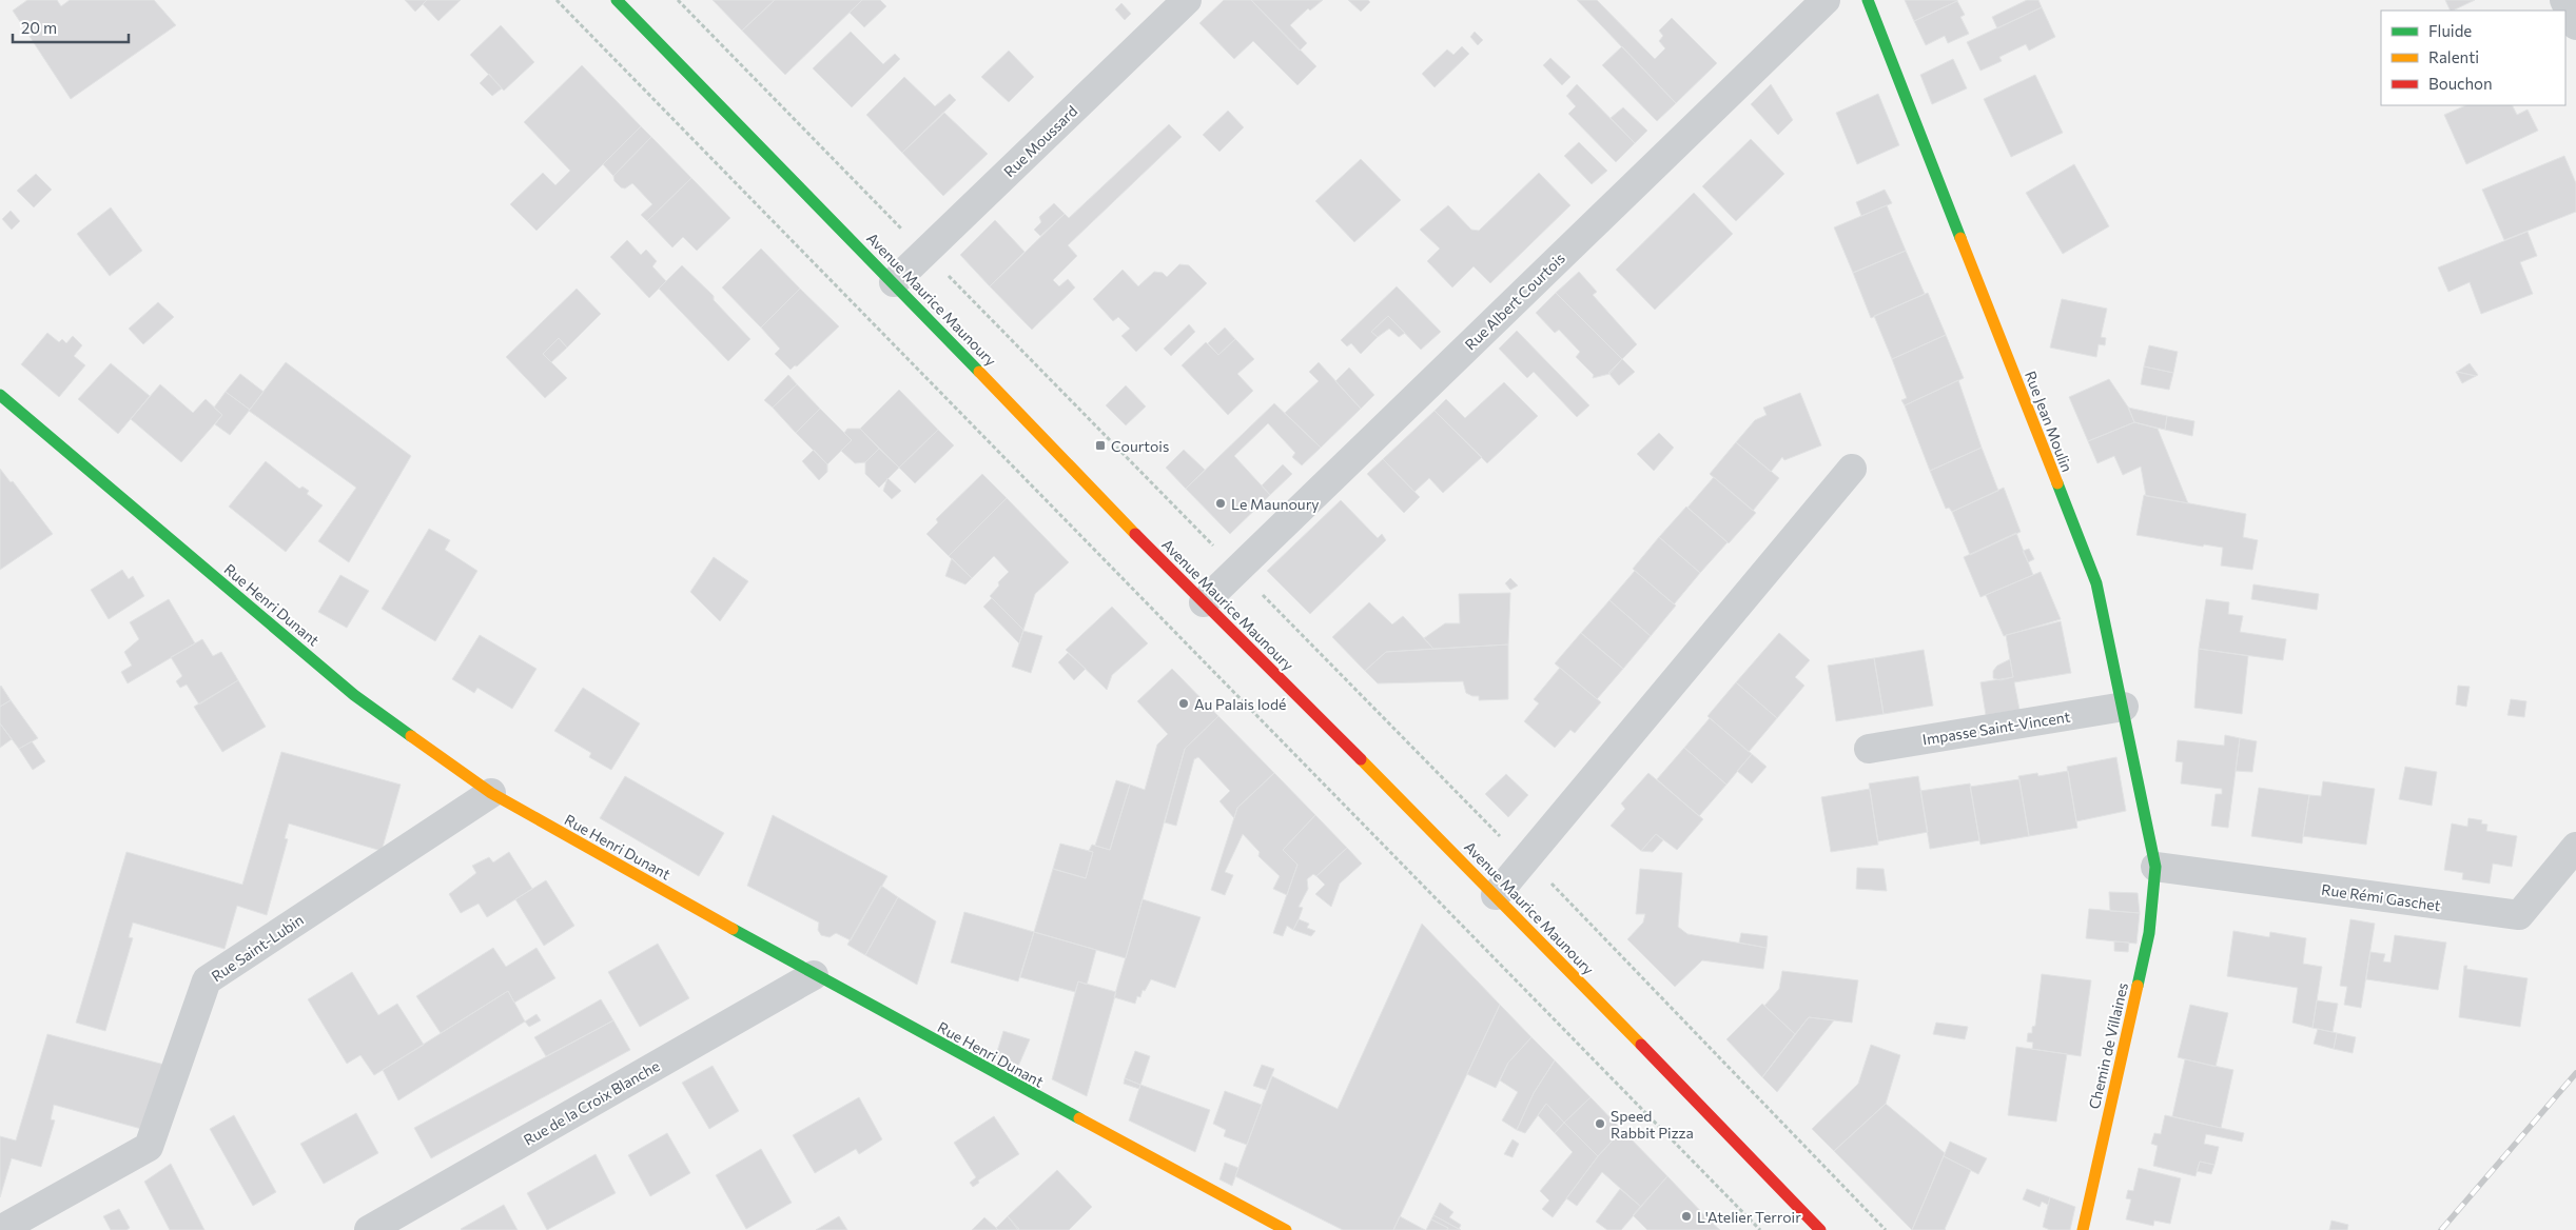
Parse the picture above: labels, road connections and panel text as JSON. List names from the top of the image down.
{
  "streets": {
    "street": [
      "Rue Moussard",
      "Avenue Maurice Maunoury",
      "Rue Albert Courtois",
      "Rue Jean Moulin",
      "Rue Henri Dunant",
      "Impasse Saint-Vincent",
      "Rue Rémi Gaschet",
      "Rue Saint-Lubin",
      "Chemin de Villaines",
      "Rue de la Croix Blanche"
    ]
  },
  "crossings": [
    ["Rue Moussard", "Avenue Maurice Maunoury"],
    ["Avenue Maurice Maunoury", "Rue Albert Courtois"],
    ["Rue Jean Moulin", "Impasse Saint-Vincent"],
    ["Rue Jean Moulin", "Rue Rémi Gaschet"],
    ["Rue Jean Moulin", "Chemin de Villaines"],
    ["Rue Henri Dunant", "Rue Saint-Lubin"],
    ["Rue Henri Dunant", "Rue de la Croix Blanche"],
    ["Rue Rémi Gaschet", "Chemin de Villaines"]
  ],
  "places": {
    "transit": ["Courtois"],
    "other": [
      "Le Maunoury",
      "Au Palais Iodé",
      "Speed Rabbit Pizza",
      "L'Atelier Terroir"
    ]
  },
  "legend": ["Fluide", "Ralenti", "Bouchon"],
  "scale_bar": "20 m"
}
